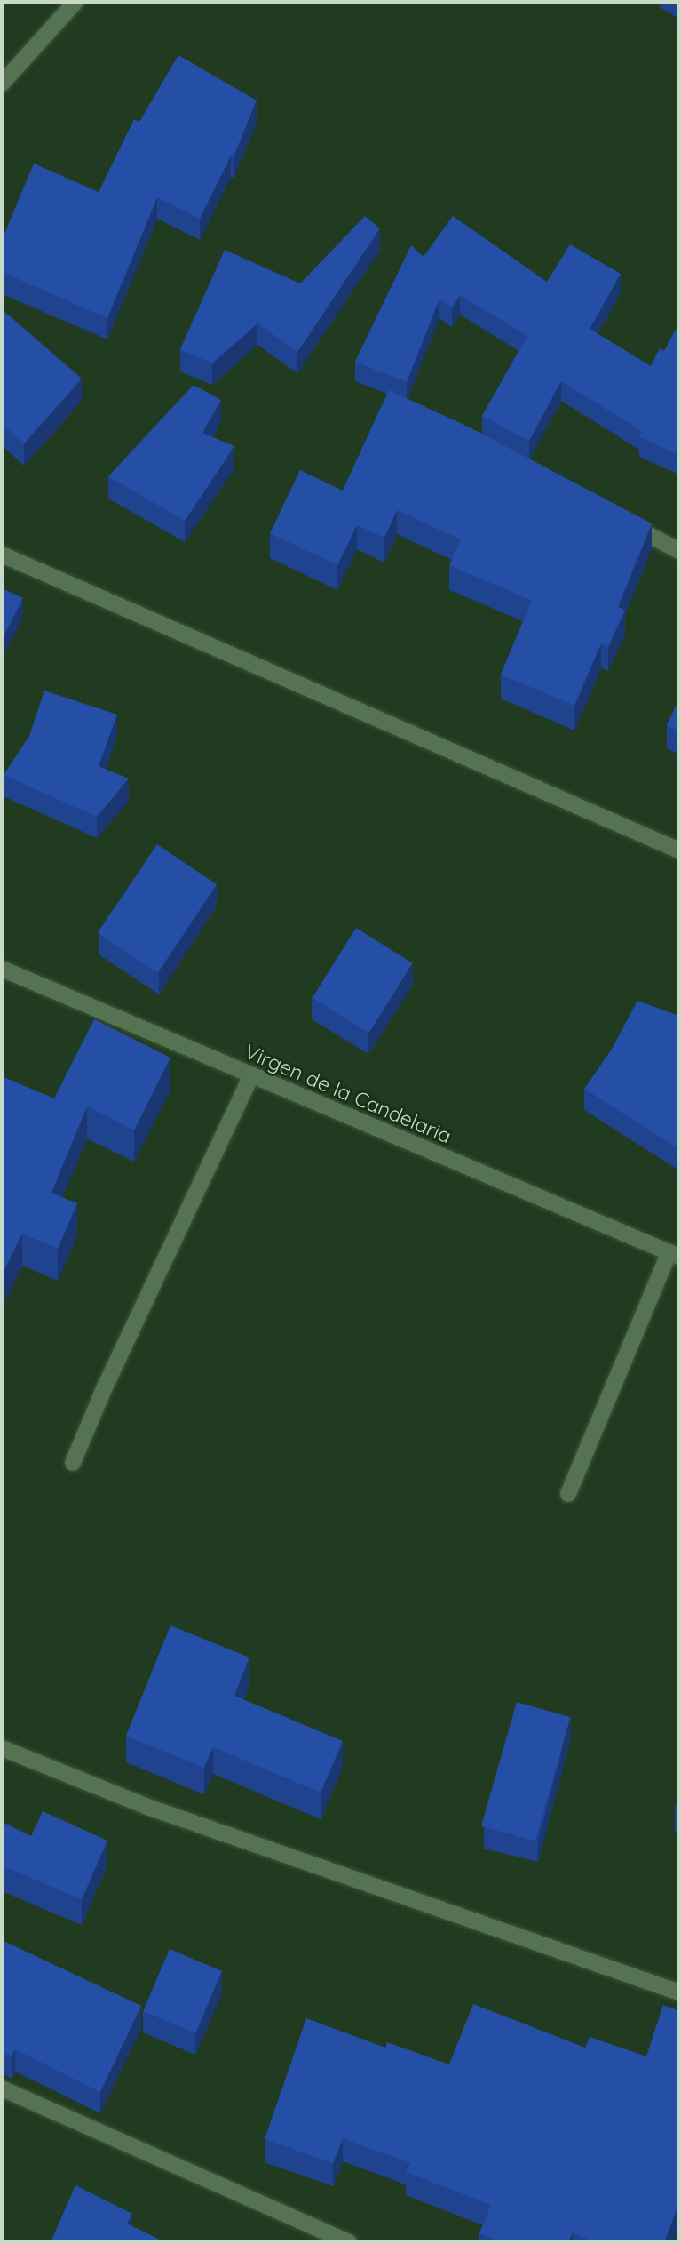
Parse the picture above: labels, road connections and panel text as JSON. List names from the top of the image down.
{
  "streets": {
    "street": ["Virgen de la Candelaria"]
  }
}
